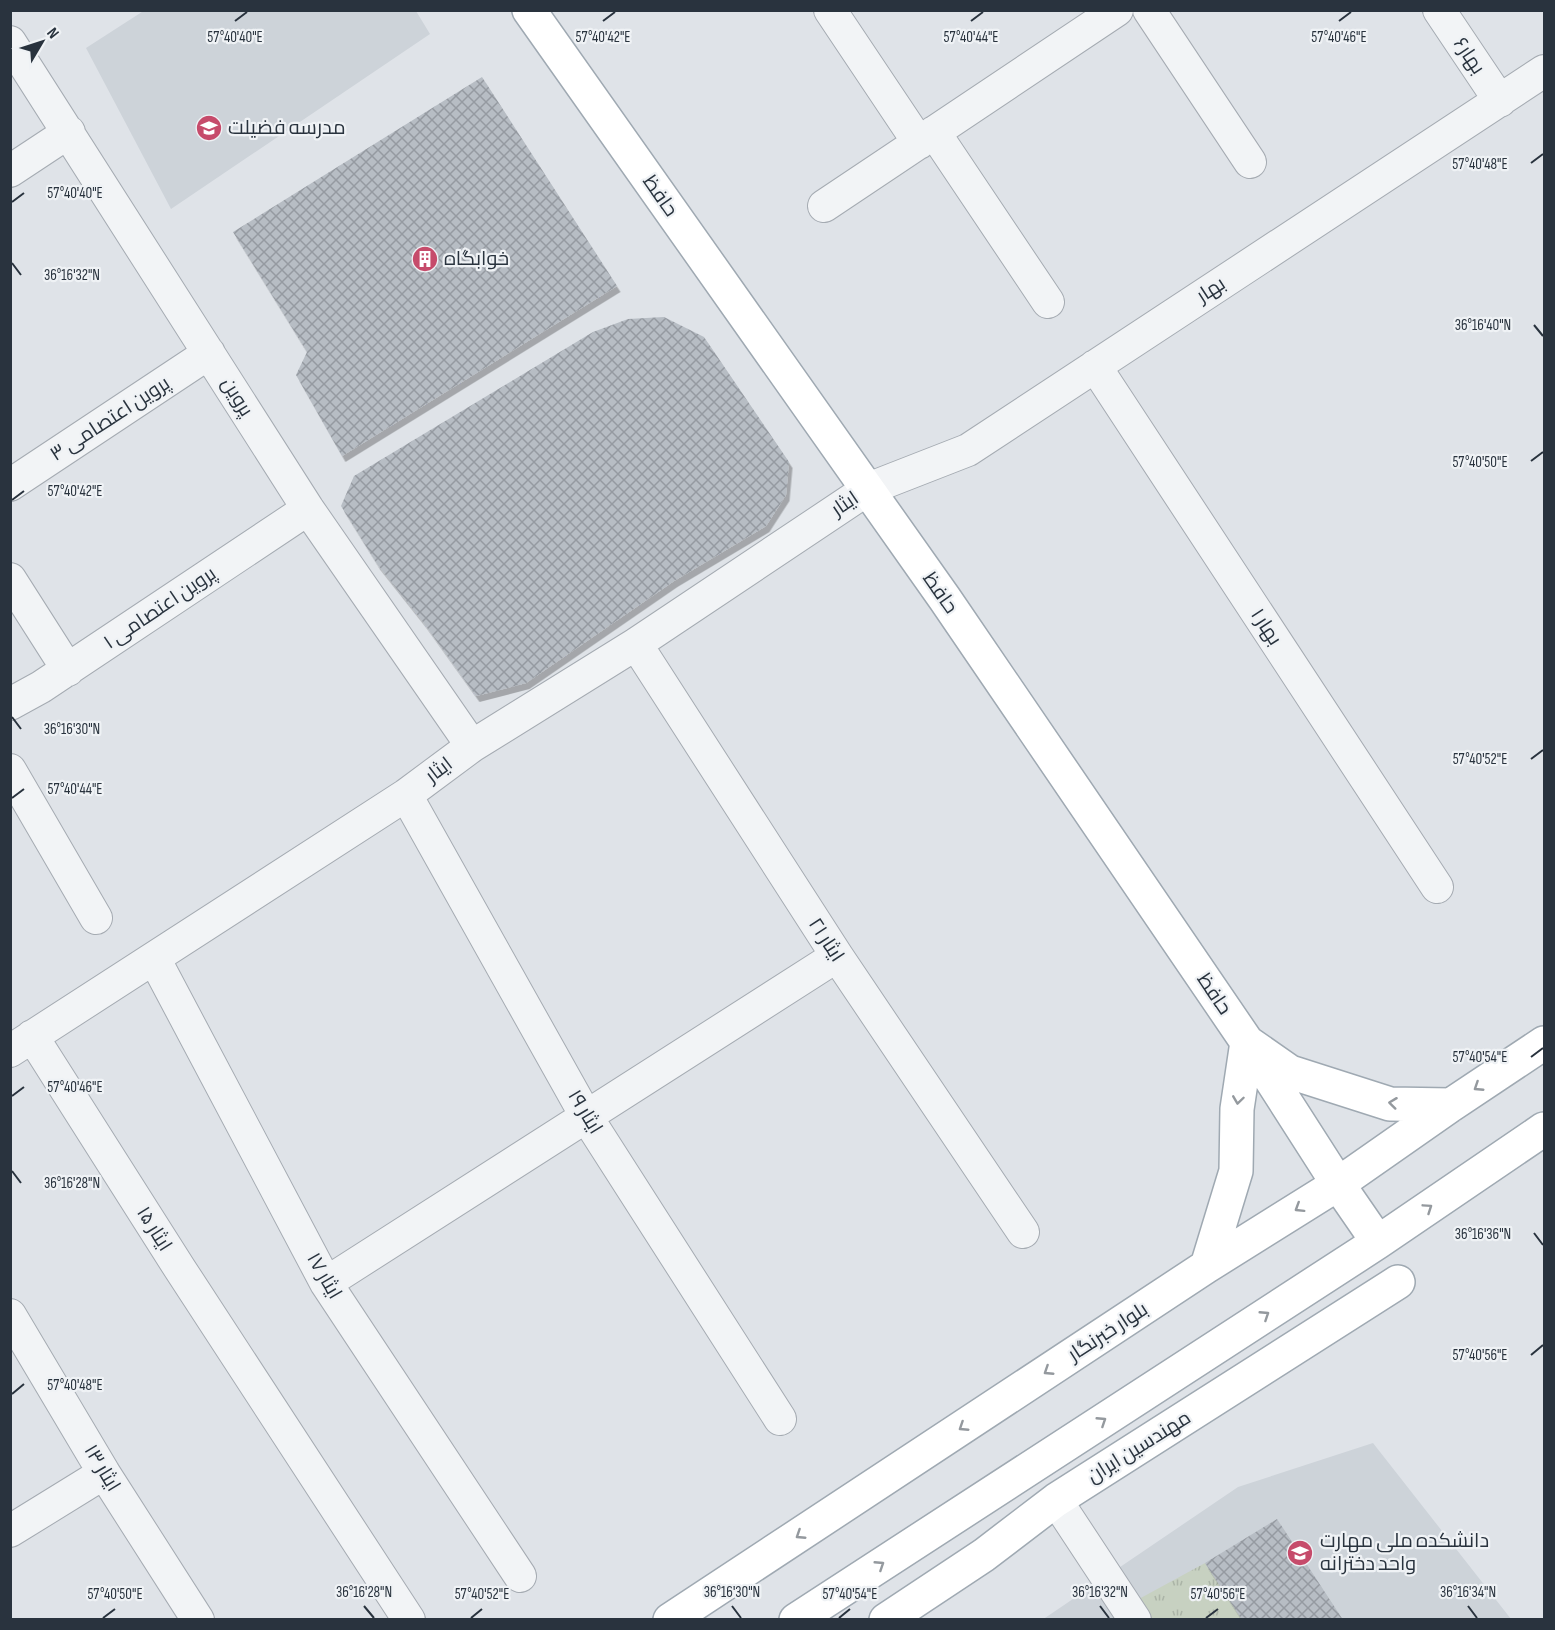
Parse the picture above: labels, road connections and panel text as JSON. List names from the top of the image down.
{
  "streets": {
    "main road": ["حافظ", "بلوار خبرنگار", "مهندسین ایران"],
    "street": [
      "بهار۶",
      "بهار",
      "پروین",
      "پروین اعتصامی ۳",
      "ایثار",
      "پروین اعتصامی ۱",
      "بهار ۱",
      "ایثار ۲۱",
      "ایثار ۱۹",
      "ایثار ۱۵",
      "ایثار ۱۷",
      "ایثار ۱۳"
    ]
  },
  "crossings": [
    ["بهار۶", "بهار"],
    ["حافظ", "بهار"],
    ["حافظ", "ایثار"],
    ["حافظ", "بلوار خبرنگار"],
    ["بهار", "ایثار"],
    ["بهار", "بهار ۱"],
    ["پروین", "پروین اعتصامی ۳"],
    ["پروین", "ایثار"],
    ["پروین", "پروین اعتصامی ۱"],
    ["ایثار", "ایثار ۲۱"],
    ["ایثار", "ایثار ۱۹"],
    ["ایثار", "ایثار ۱۵"],
    ["ایثار", "ایثار ۱۷"]
  ],
  "places": {
    "school or university": ["مدرسه فضیلت", "دانشکده ملی مهارت واحد دخترانه"],
    "building": ["خوابگاه"]
  },
  "north": "top right",
  "coordinates": [
    "57°40'44\"E",
    "57°40'40\"E",
    "57°40'42\"E",
    "57°40'46\"E",
    "57°40'48\"E",
    "36°16'32\"N",
    "36°16'40\"N",
    "57°40'50\"E",
    "36°16'30\"N",
    "57°40'52\"E",
    "57°40'54\"E",
    "36°16'28\"N",
    "36°16'36\"N",
    "57°40'56\"E",
    "36°16'34\"N"
  ]
}
